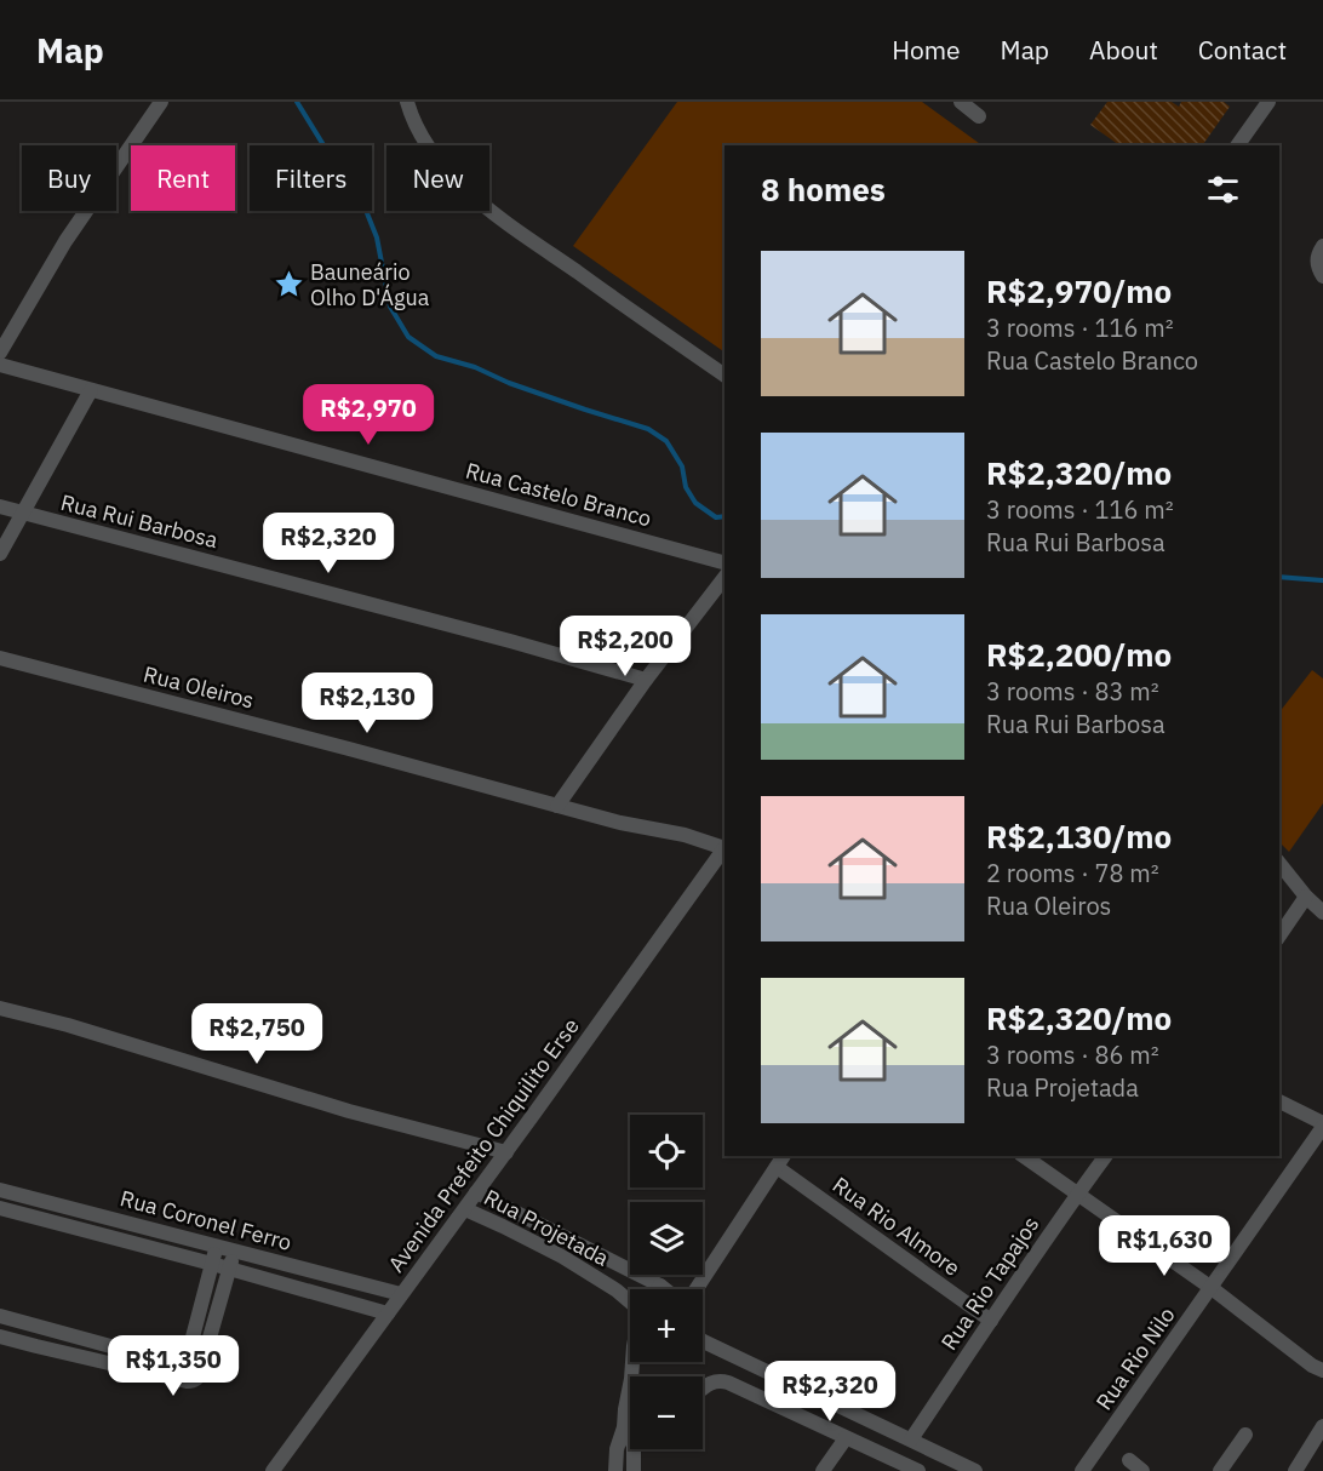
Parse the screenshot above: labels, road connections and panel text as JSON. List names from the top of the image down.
{
  "streets": {
    "street": [
      "Rua Castelo Branco",
      "Rua Rui Barbosa",
      "Rua Oleiros",
      "Avenida Prefeito Chiquilito Erse",
      "Rua Coronel Ferro",
      "Rua Rio Almore",
      "Rua Projetada",
      "Rua Rio Tapajos",
      "Rua Rio Nilo"
    ]
  },
  "crossings": [
    ["Avenida Prefeito Chiquilito Erse", "Rua Coronel Ferro"],
    ["Avenida Prefeito Chiquilito Erse", "Rua Projetada"],
    ["Rua Rio Almore", "Rua Rio Tapajos"]
  ],
  "places": {
    "place": ["Bauneário Olho D'Água"]
  },
  "page": {
    "header": "Map",
    "nav": [
      "Home",
      "Map",
      "About",
      "Contact"
    ],
    "chip": [
      "Buy",
      "Rent",
      "Filters",
      "New"
    ],
    "heading": "8 homes",
    "list": [
      {
        "name": "R$2,970/mo",
        "note": "3 rooms · 116 m² · Rua Castelo Branco"
      },
      {
        "name": "R$2,320/mo",
        "note": "3 rooms · 116 m² · Rua Rui Barbosa"
      },
      {
        "name": "R$2,200/mo",
        "note": "3 rooms · 83 m² · Rua Rui Barbosa"
      },
      {
        "name": "R$2,130/mo",
        "note": "2 rooms · 78 m² · Rua Oleiros"
      },
      {
        "name": "R$2,320/mo",
        "note": "3 rooms · 86 m² · Rua Projetada"
      }
    ],
    "price": [
      "R$2,970",
      "R$2,320",
      "R$2,200",
      "R$2,130",
      "R$2,750",
      "R$1,630",
      "R$1,350",
      "R$2,320"
    ],
    "map_buttons": ["+", "−"]
  }
}
